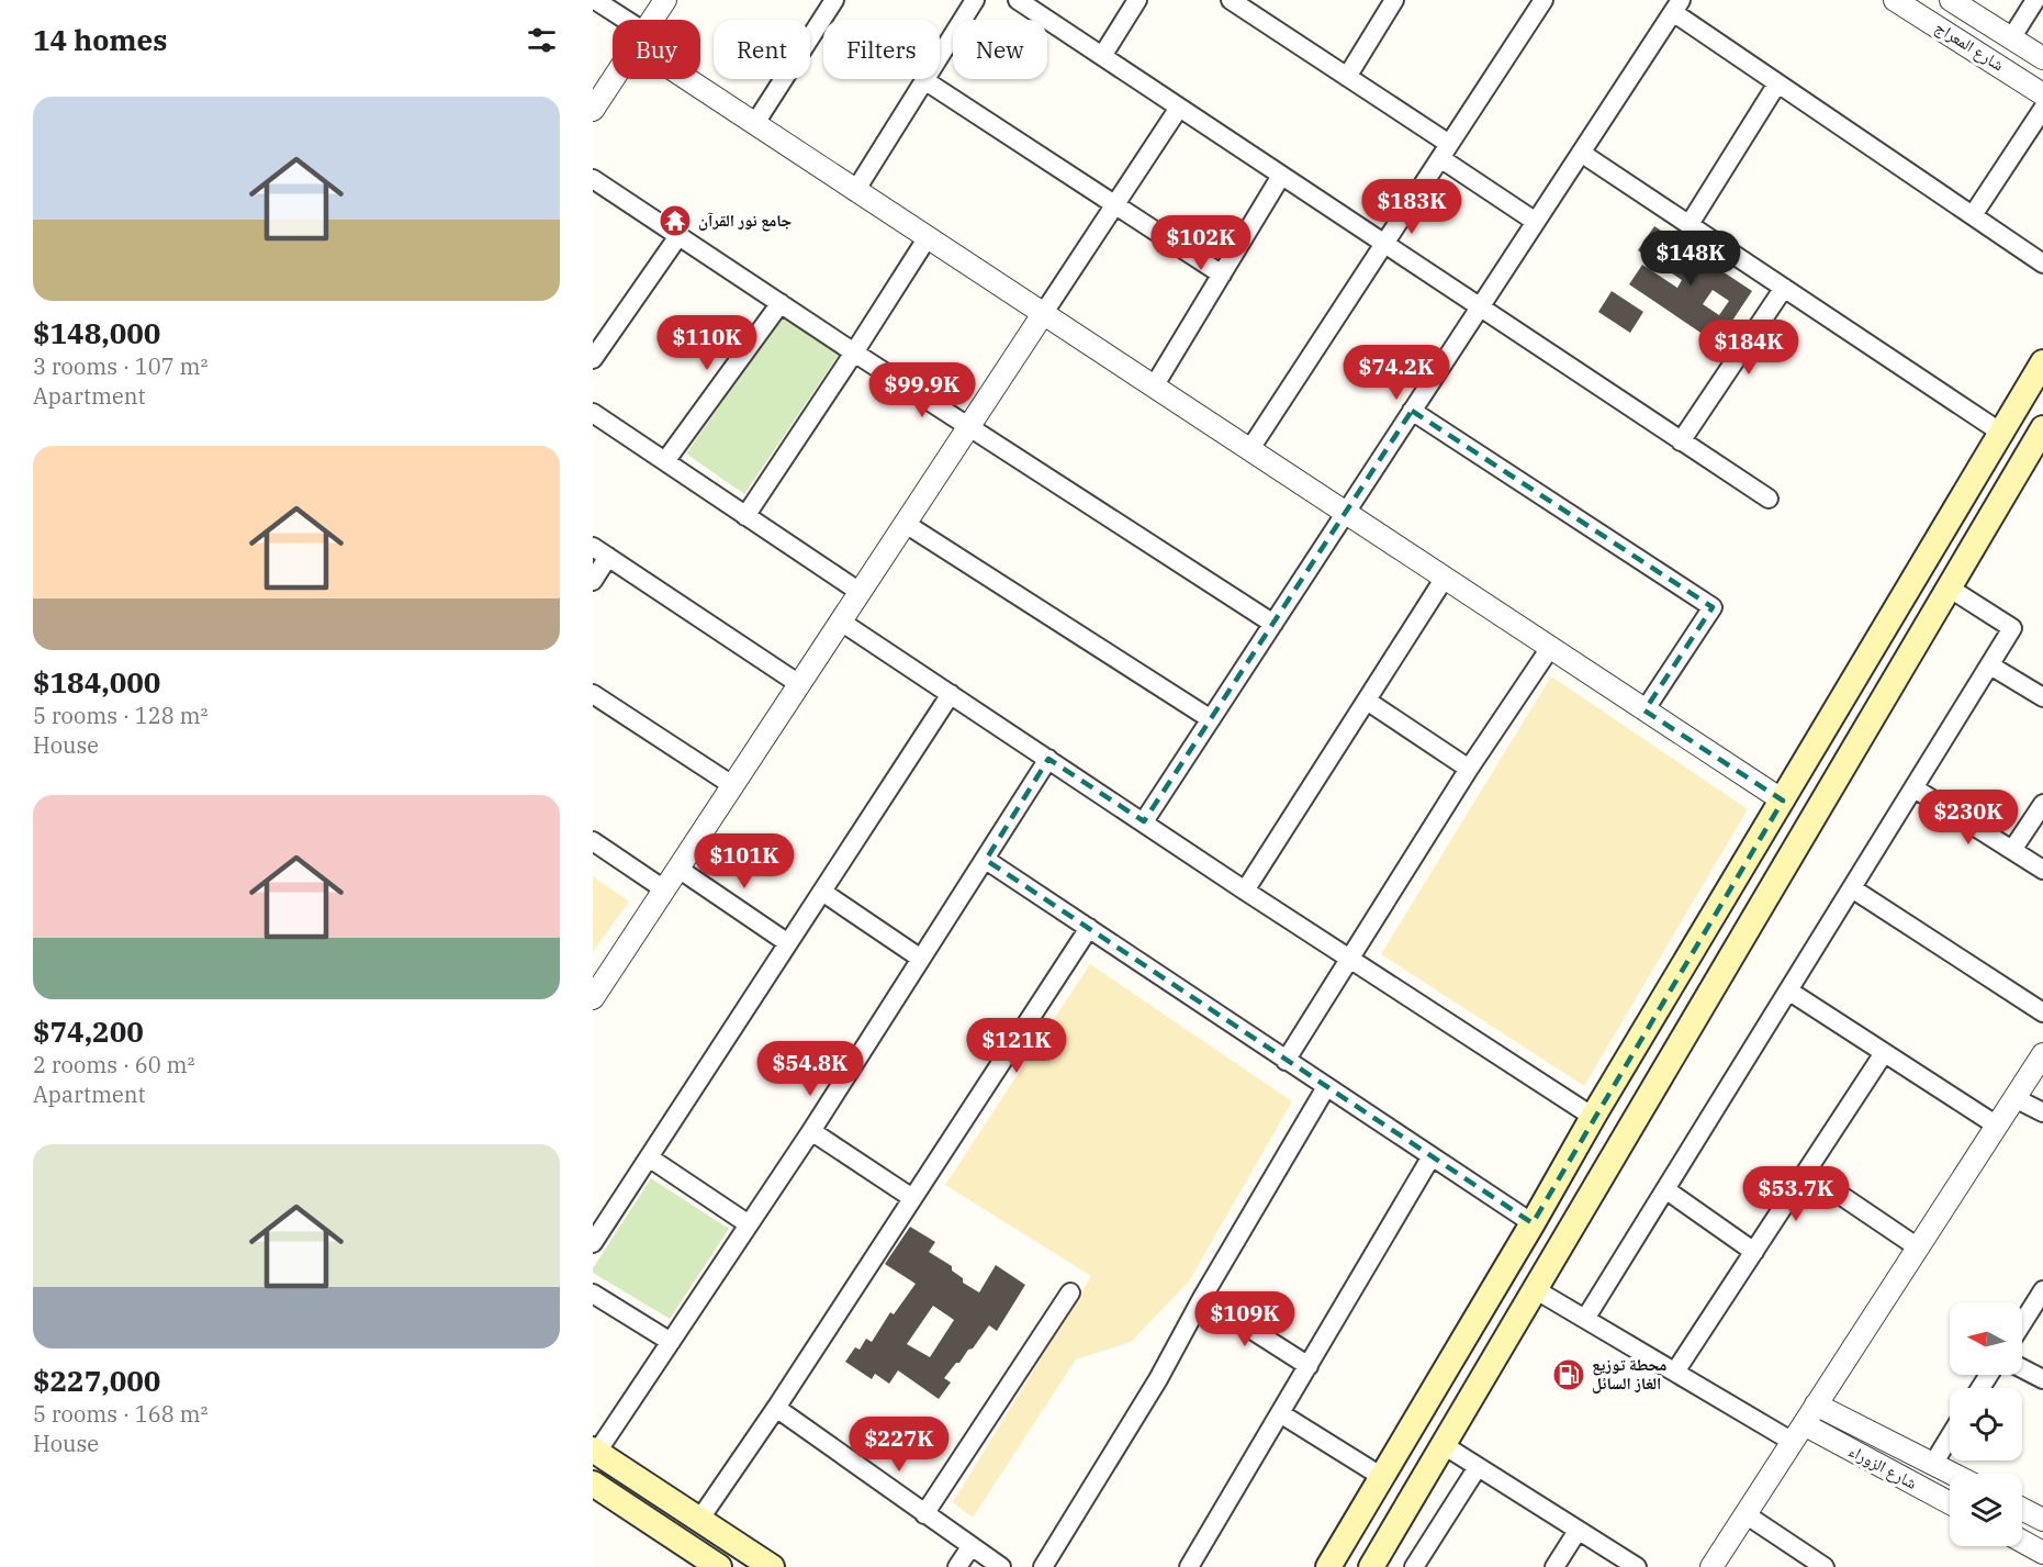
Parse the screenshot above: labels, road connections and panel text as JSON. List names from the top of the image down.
{
  "streets": {
    "street": ["شارع المعراج", "شارع الزوراء"]
  },
  "places": {
    "temple": ["جامع نور القرآن"],
    "fuel station": ["محطة توزيع الغاز السائل"]
  },
  "north": "left",
  "page": {
    "heading": "14 homes",
    "chip": [
      "Buy",
      "Rent",
      "Filters",
      "New"
    ],
    "list": [
      {
        "name": "$148,000",
        "note": "3 rooms · 107 m² · Apartment"
      },
      {
        "name": "$184,000",
        "note": "5 rooms · 128 m² · House"
      },
      {
        "name": "$74,200",
        "note": "2 rooms · 60 m² · Apartment"
      },
      {
        "name": "$227,000",
        "note": "5 rooms · 168 m² · House"
      }
    ],
    "price": [
      "$183K",
      "$102K",
      "$148K",
      "$110K",
      "$184K",
      "$74.2K",
      "$99.9K",
      "$230K",
      "$101K",
      "$121K",
      "$54.8K",
      "$53.7K",
      "$109K",
      "$227K"
    ]
  }
}
